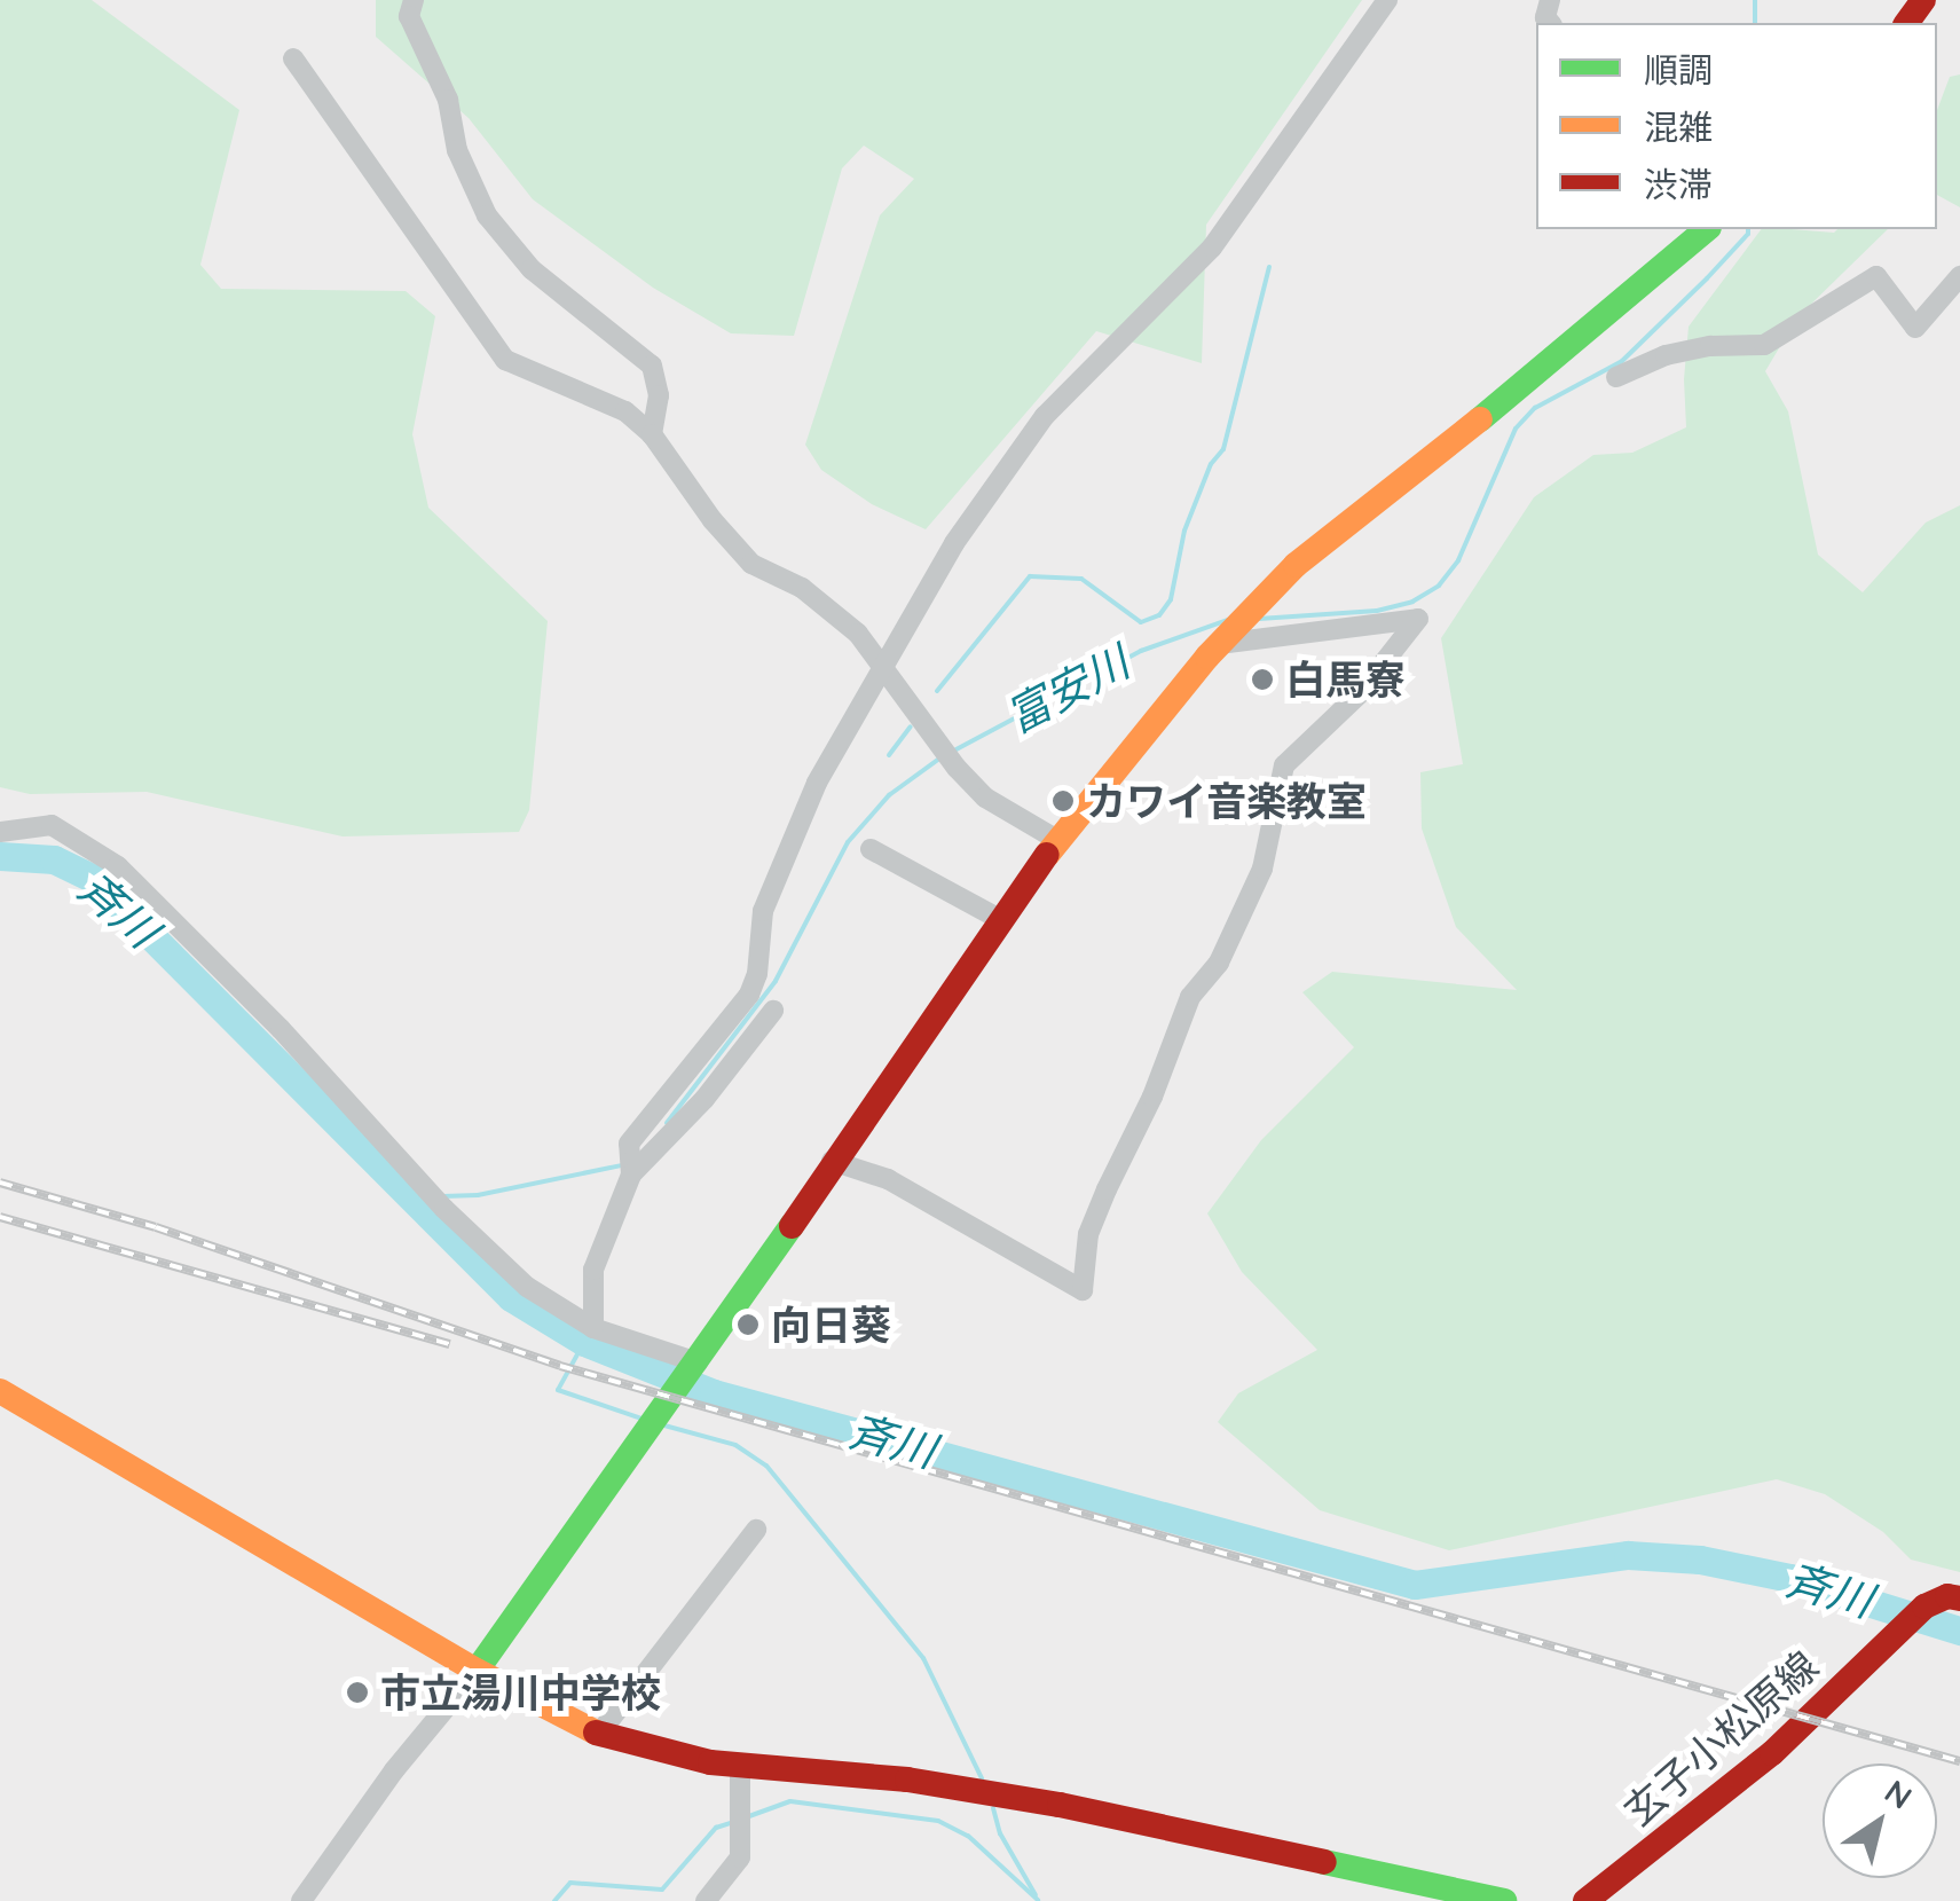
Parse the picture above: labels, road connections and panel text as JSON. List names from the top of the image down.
{
  "streets": {
    "street": ["玄子小松原線"]
  },
  "water": ["富安川", "斉川"],
  "places": [
    "白馬寮",
    "カワイ音楽教室",
    "向日葵",
    "市立湯川中学校"
  ],
  "legend": ["順調", "混雑", "渋滞"],
  "north": "top right"
}
